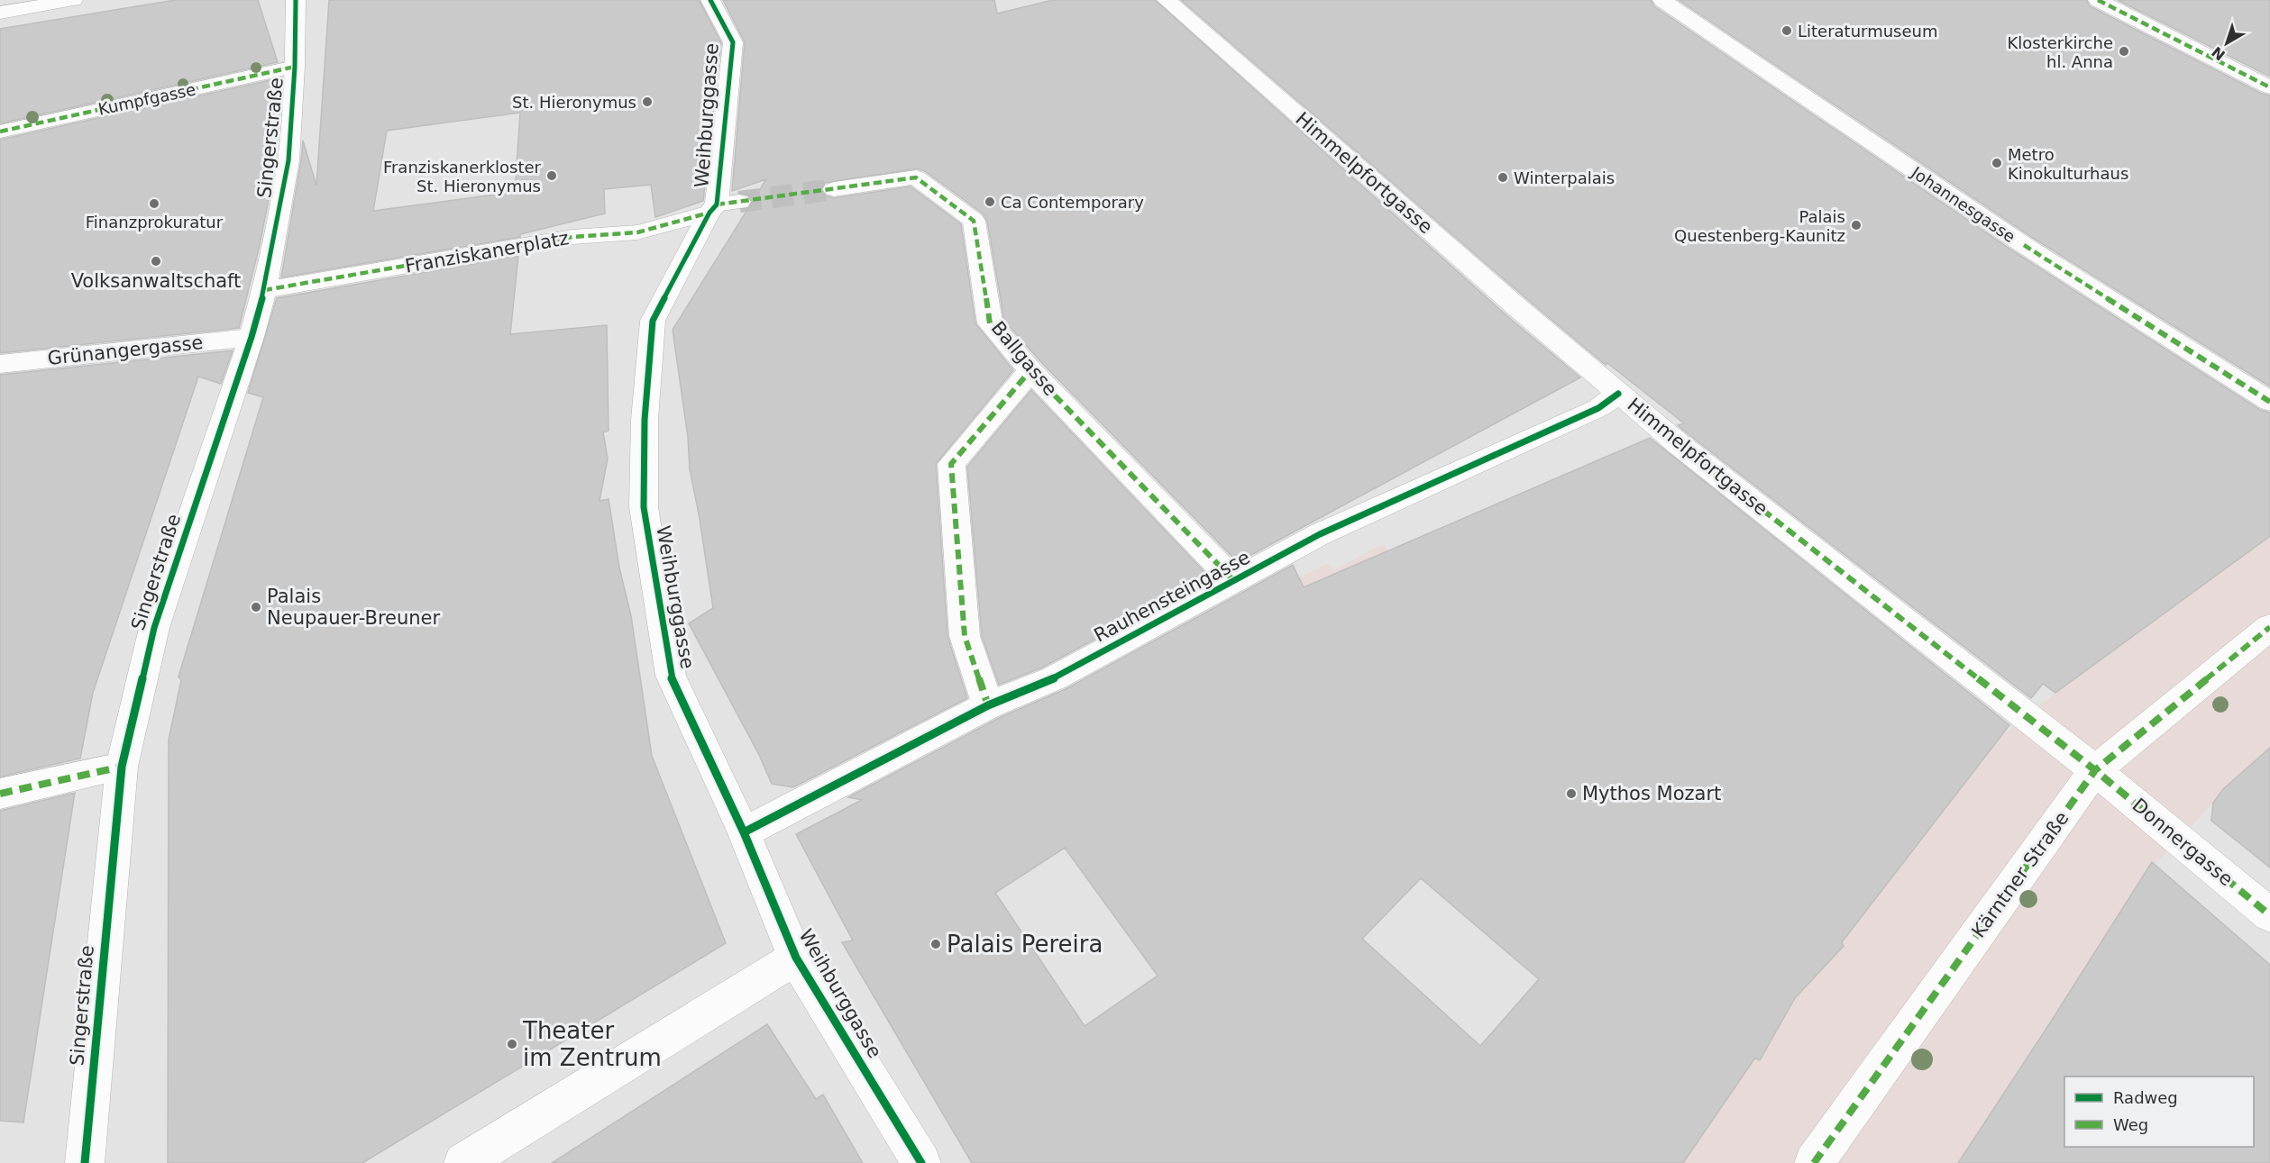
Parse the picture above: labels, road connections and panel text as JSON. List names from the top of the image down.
{
  "streets": {
    "street": [
      "Kumpfgasse",
      "Weihburggasse",
      "Singerstraße",
      "Himmelpfortgasse",
      "Johannesgasse",
      "Franziskanerplatz",
      "Grünangergasse",
      "Ballgasse",
      "Rauhensteingasse",
      "Donnergasse",
      "Kärntner Straße"
    ]
  },
  "crossings": [
    ["Kumpfgasse", "Singerstraße"],
    ["Weihburggasse", "Franziskanerplatz"],
    ["Weihburggasse", "Rauhensteingasse"],
    ["Singerstraße", "Franziskanerplatz"],
    ["Singerstraße", "Grünangergasse"],
    ["Himmelpfortgasse", "Rauhensteingasse"],
    ["Himmelpfortgasse", "Donnergasse"],
    ["Himmelpfortgasse", "Kärntner Straße"],
    ["Ballgasse", "Rauhensteingasse"],
    ["Donnergasse", "Kärntner Straße"]
  ],
  "places": [
    "Literaturmuseum",
    "Klosterkirche hl. Anna",
    "St. Hieronymus",
    "Metro Kinokulturhaus",
    "Franziskanerkloster St. Hieronymus",
    "Winterpalais",
    "Ca Contemporary",
    "Finanzprokuratur",
    "Palais Questenberg-Kaunitz",
    "Volksanwaltschaft",
    "Palais Neupauer-Breuner",
    "Mythos Mozart",
    "Palais Pereira",
    "Theater im Zentrum"
  ],
  "legend": ["Radweg", "Weg"],
  "north": "bottom left"
}
